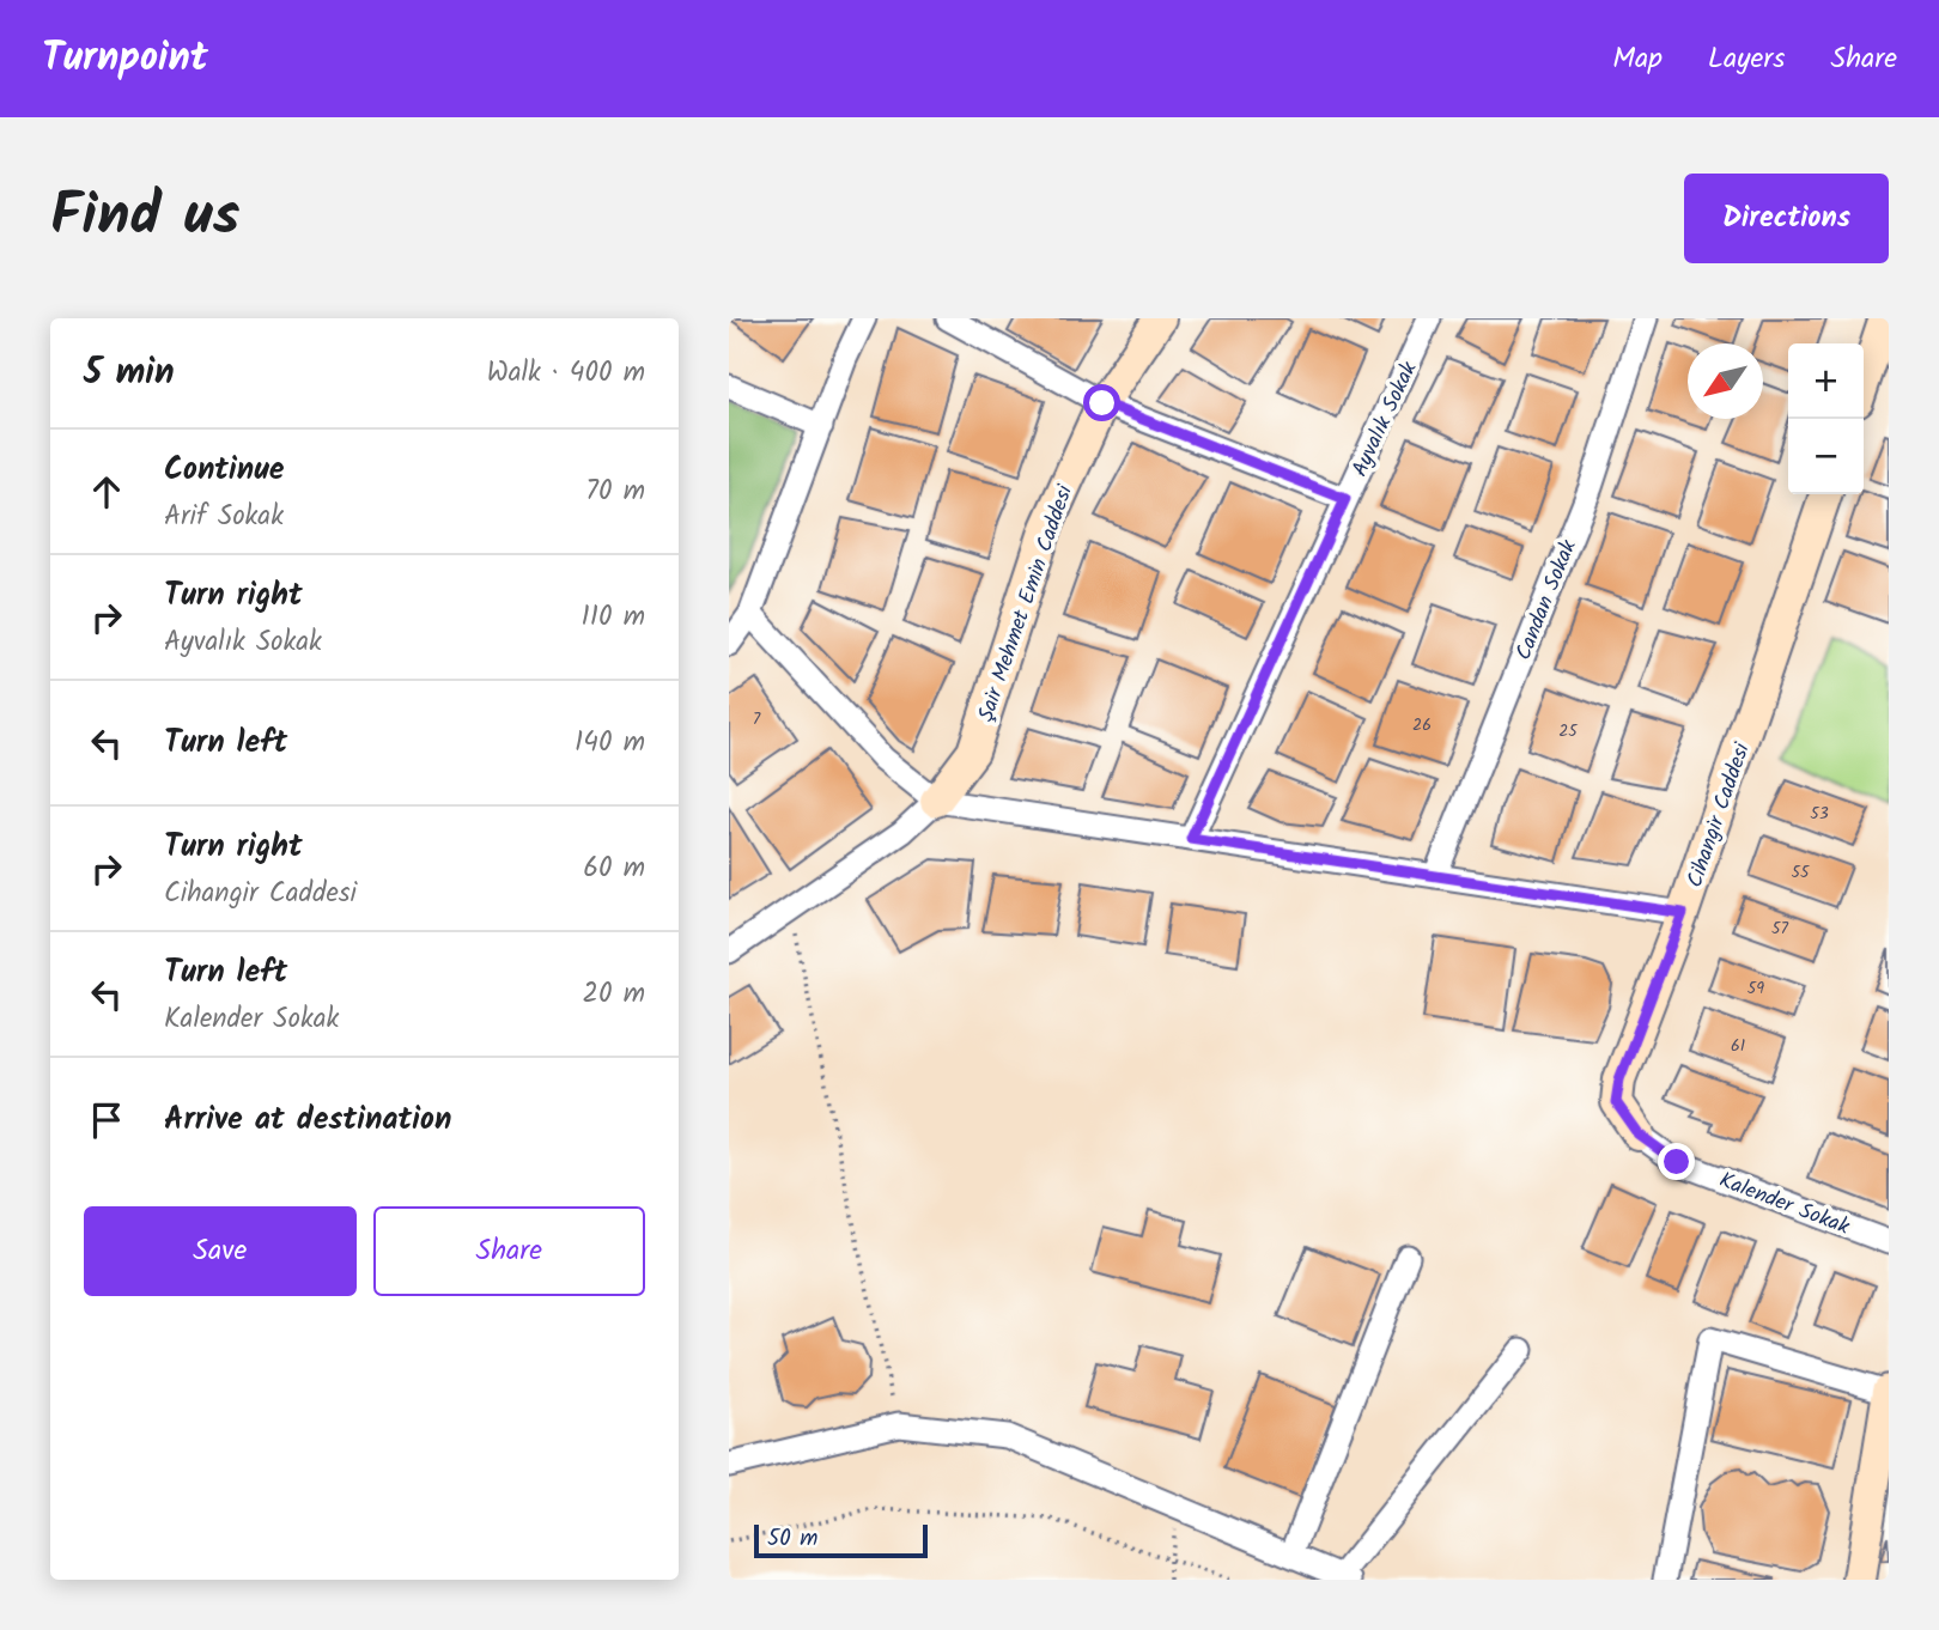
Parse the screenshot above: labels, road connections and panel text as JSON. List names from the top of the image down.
{
  "streets": {
    "street": [
      "Ayvalık Sokak",
      "Candan Sokak",
      "Şair Mehmet Emin Caddesi",
      "Cihangir Caddesi",
      "Kalender Sokak"
    ]
  },
  "crossings": [
    ["Cihangir Caddesi", "Kalender Sokak"]
  ],
  "house_numbers": [
    "7",
    "26",
    "25",
    "53",
    "55",
    "57",
    "59",
    "61"
  ],
  "scale_bar": "50 m",
  "north": "bottom left",
  "page": {
    "header": "Turnpoint",
    "nav": ["Map", "Layers", "Share"],
    "title": "Find us",
    "buttons": [
      "Directions",
      ["Save", "Share"]
    ],
    "heading": ["5 min", "Walk · 400 m"],
    "map_buttons": ["+", "−"],
    "list": [
      ["Continue", "Arif Sokak", "70 m"],
      ["Turn right", "Ayvalık Sokak", "110 m"],
      ["Turn left", "140 m"],
      ["Turn right", "Cihangir Caddesi", "60 m"],
      ["Turn left", "Kalender Sokak", "20 m"],
      "Arrive at destination"
    ],
    "scale": "50 m"
  }
}
